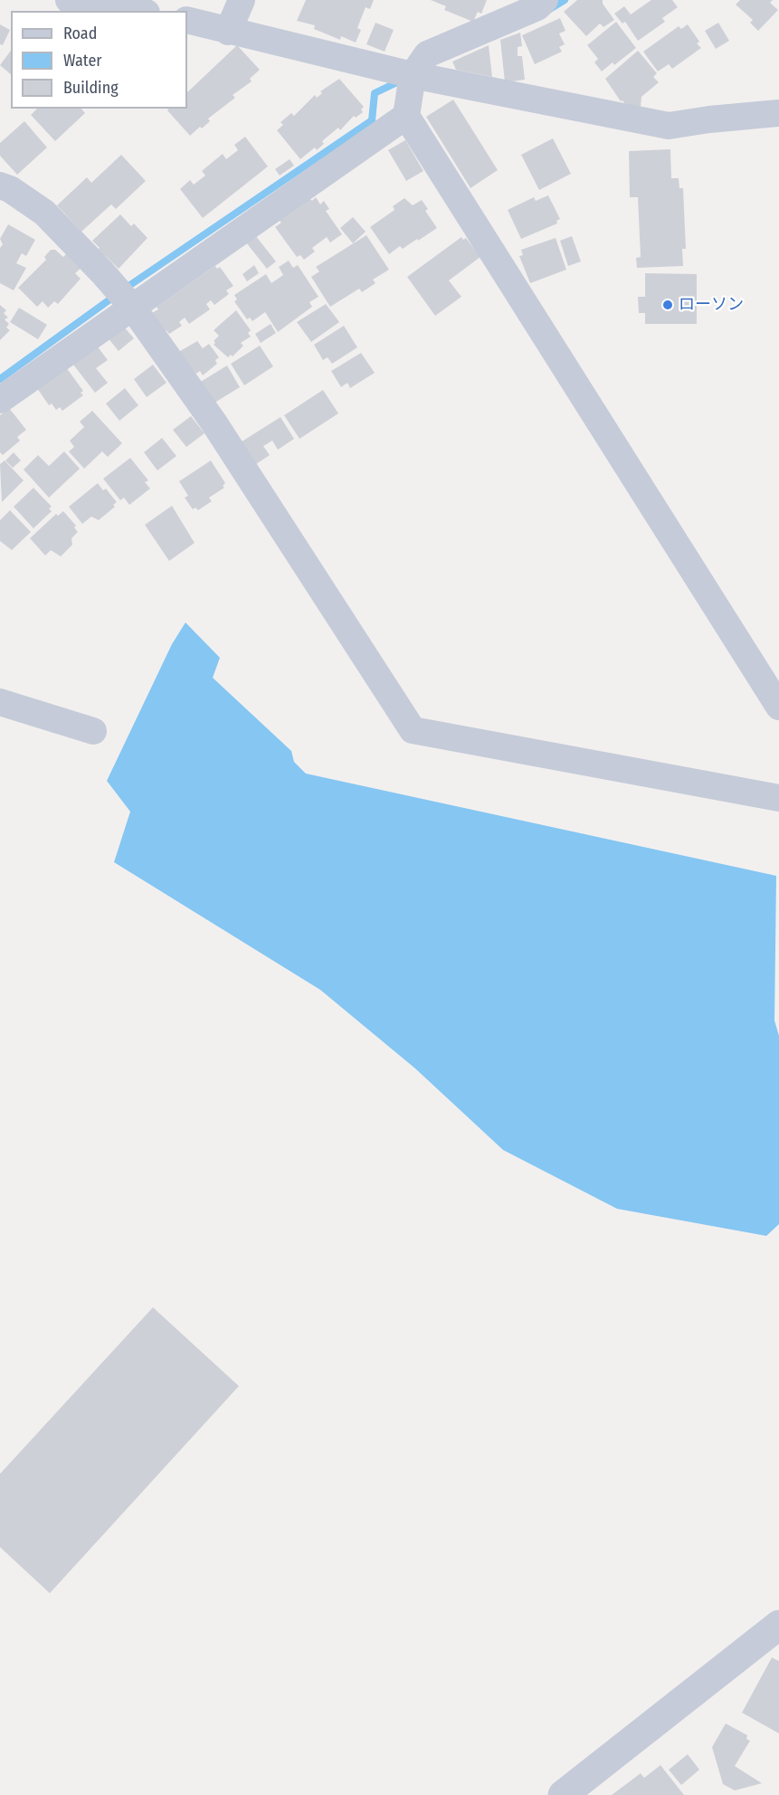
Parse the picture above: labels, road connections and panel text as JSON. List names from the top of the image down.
{
  "places": ["ローソン"],
  "legend": ["Road", "Water", "Building"]
}
